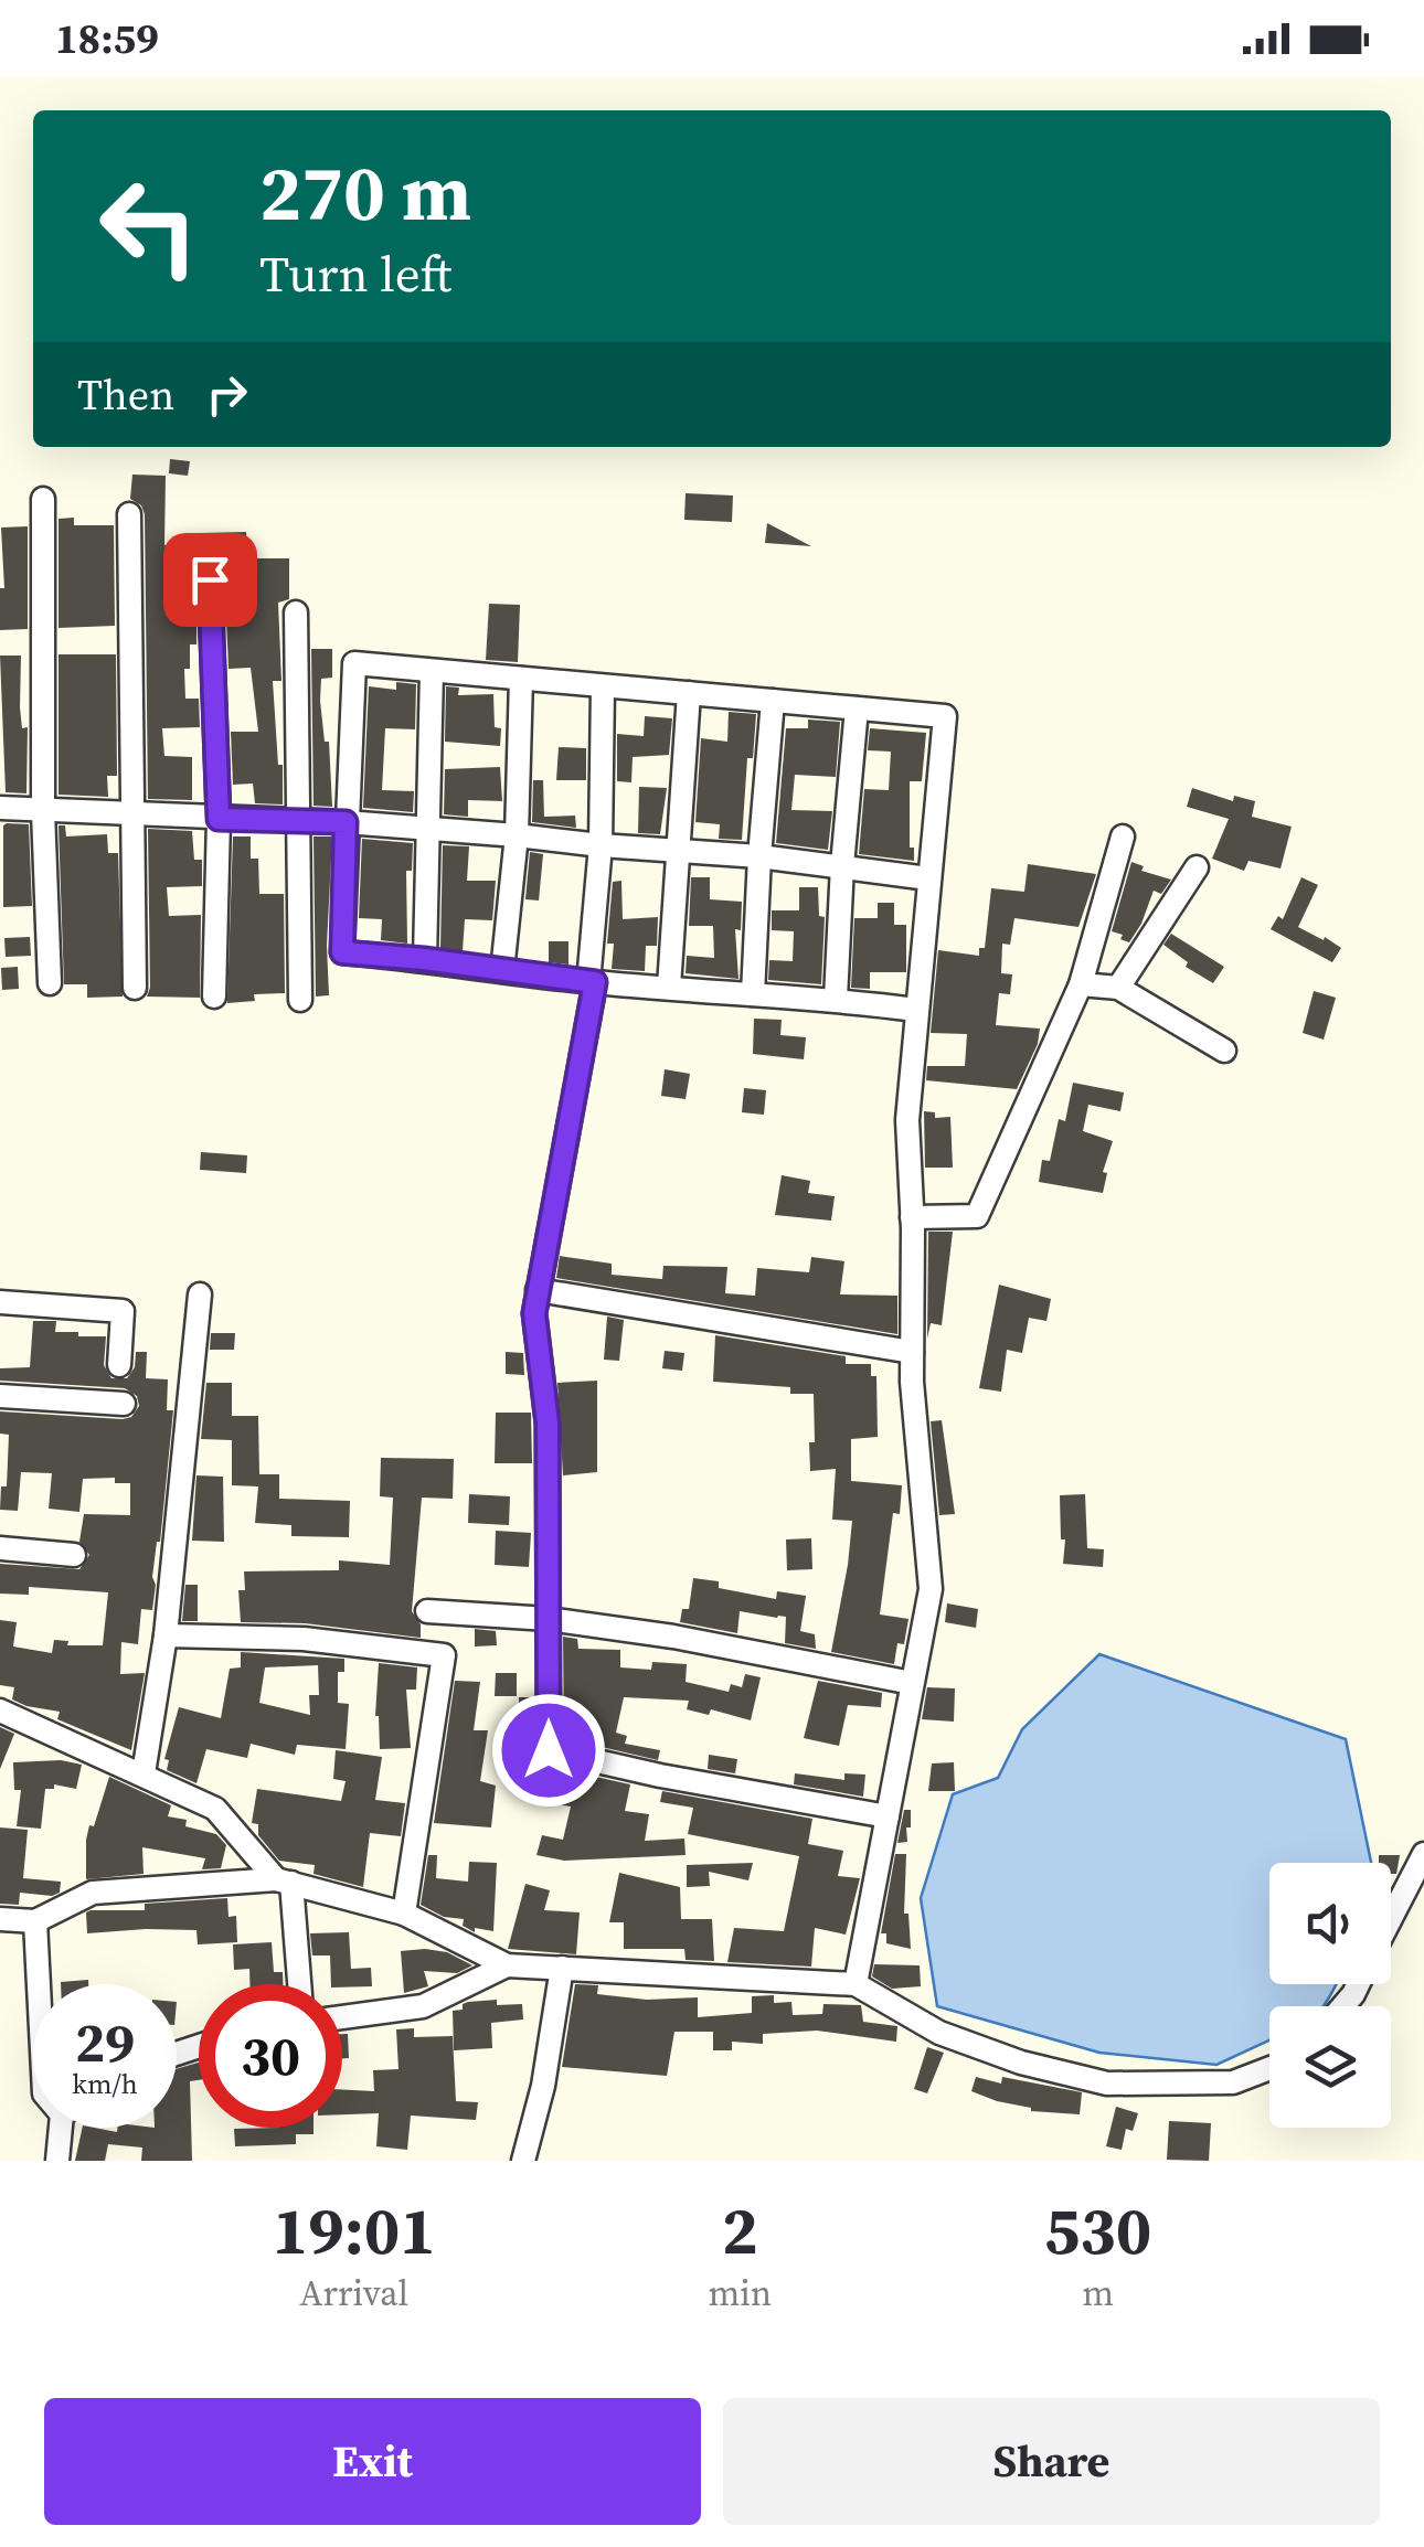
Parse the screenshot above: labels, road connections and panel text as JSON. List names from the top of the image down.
{
  "page": {
    "status": "18:59",
    "turn": ["270 m", "Turn left"],
    "then": "Then",
    "speed": "29 km/h",
    "limit": "30",
    "eta": [
      "19:01",
      "Arrival",
      "2",
      "min",
      "530",
      "m"
    ],
    "buttons": ["Exit", "Share"]
  }
}
